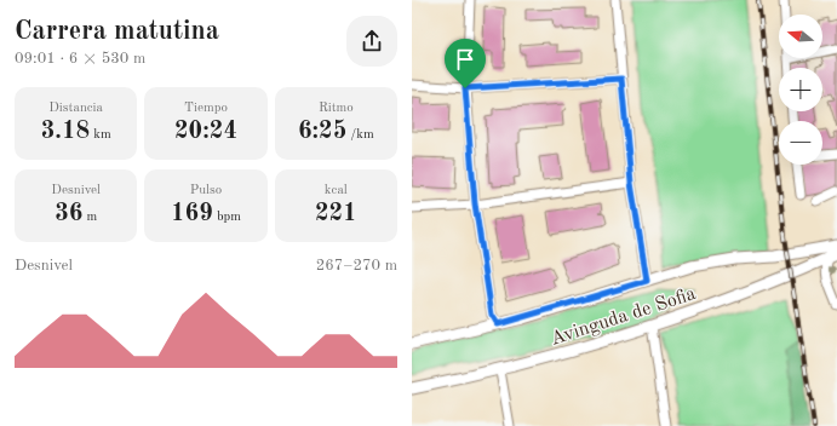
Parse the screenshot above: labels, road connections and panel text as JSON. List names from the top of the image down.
{
  "streets": {
    "street": ["Avinguda de Sofia"]
  },
  "north": "left",
  "page": {
    "heading": ["Carrera matutina", "09:01 · 6 × 530 m"],
    "map_buttons": ["+", "−"],
    "stats": [
      ["Distancia", "3.18 km"],
      ["Tiempo", "20:24"],
      ["Ritmo", "6:25 /km"],
      ["Desnivel", "36 m"],
      ["Pulso", "169 bpm"],
      ["kcal", "221"]
    ],
    "chart": ["Desnivel", "267–270 m"]
  }
}
